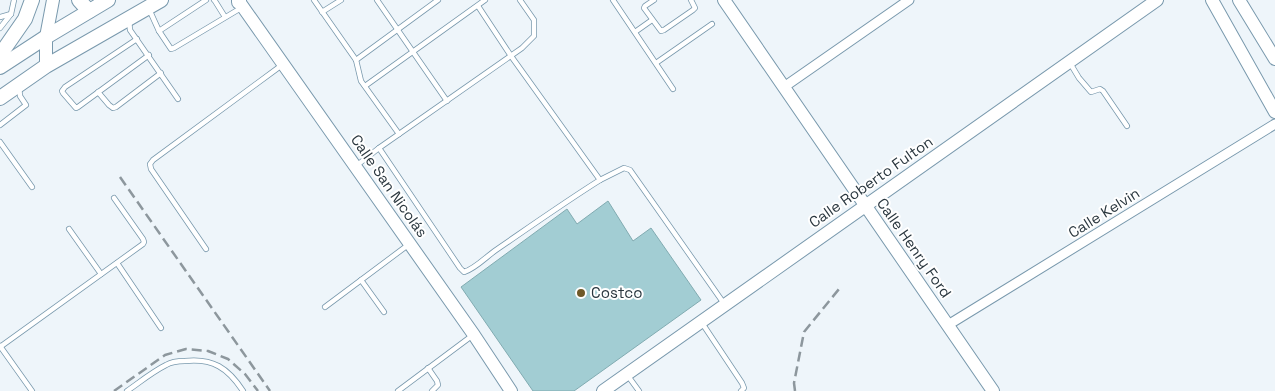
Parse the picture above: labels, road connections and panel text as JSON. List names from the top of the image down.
{
  "streets": {
    "street": [
      "Calle Roberto Fulton",
      "Calle San Nicolás",
      "Calle Kelvin",
      "Calle Henry Ford"
    ]
  },
  "crossings": [
    ["Calle Roberto Fulton", "Calle Henry Ford"],
    ["Calle Kelvin", "Calle Henry Ford"]
  ],
  "places": ["Costco"]
}
